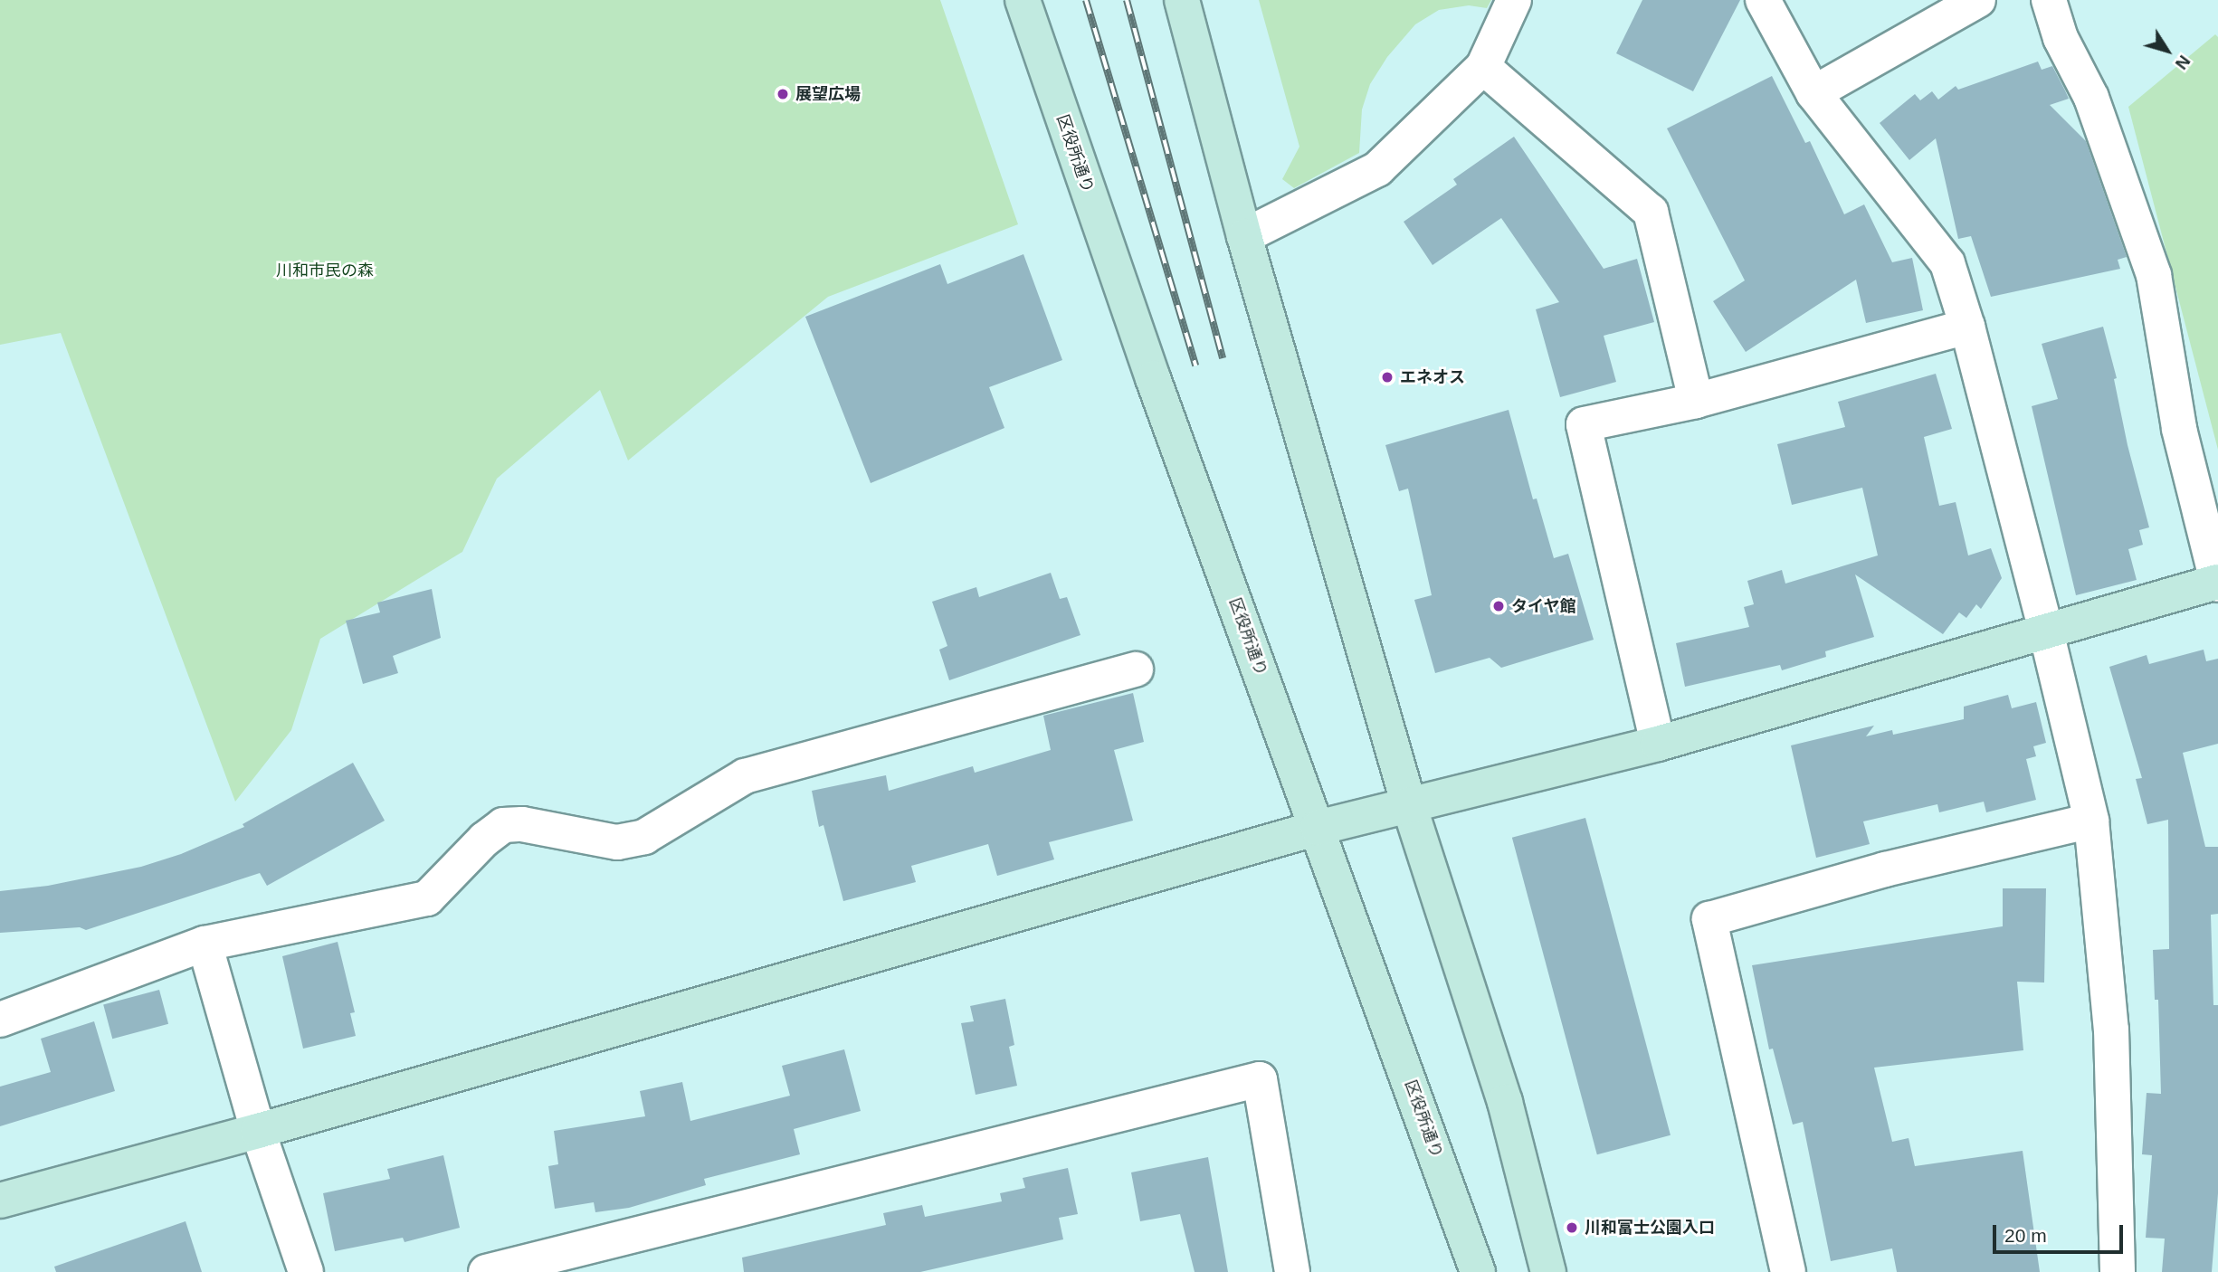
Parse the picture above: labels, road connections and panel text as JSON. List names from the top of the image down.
{
  "streets": {
    "street": ["区役所通り"]
  },
  "parks": ["川和市民の森"],
  "places": [
    "展望広場",
    "エネオス",
    "タイヤ館",
    "川和富士公園入口"
  ],
  "scale_bar": "20 m",
  "north": "bottom right"
}
